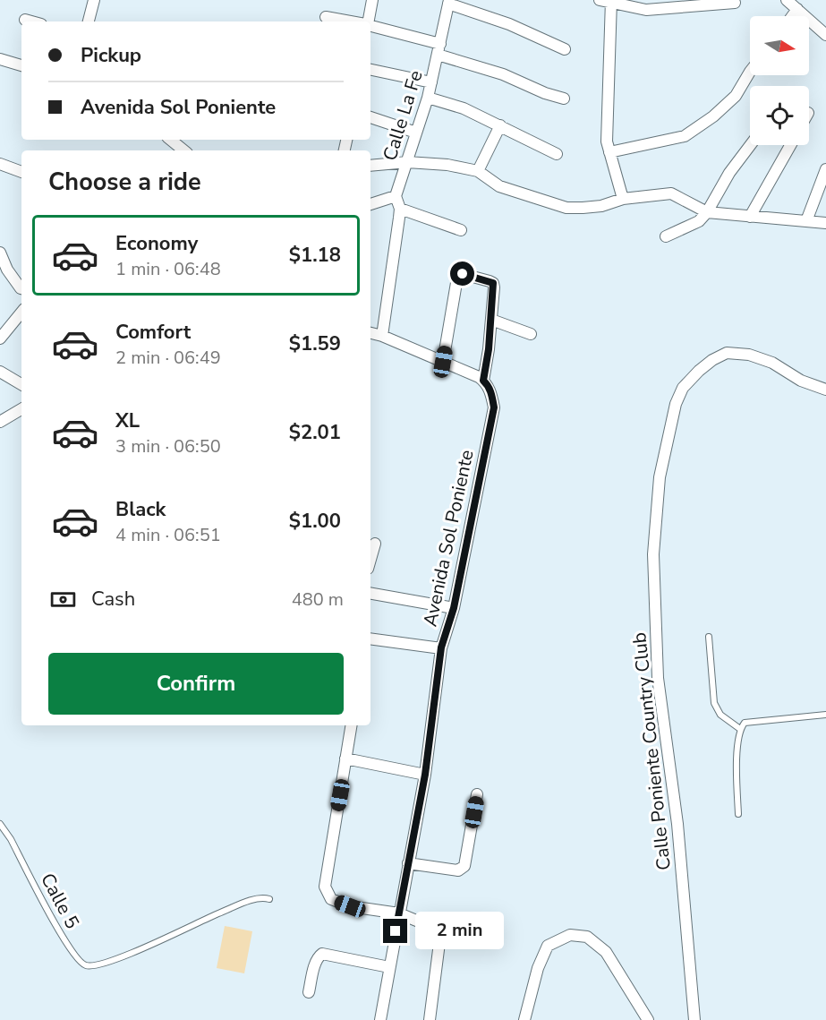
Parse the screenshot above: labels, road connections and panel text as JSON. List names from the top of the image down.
{
  "streets": {
    "street": ["Calle La Fe", "Avenida Sol Poniente", "Calle Poniente Country Club"],
    "lane": ["Calle 5"]
  },
  "north": "right",
  "page": {
    "banner": ["Pickup", "Avenida Sol Poniente"],
    "heading": "Choose a ride",
    "list": [
      {
        "name": "Economy",
        "note": "1 min · 06:48",
        "value": "$1.18"
      },
      {
        "name": "Comfort",
        "note": "2 min · 06:49",
        "value": "$1.59"
      },
      {
        "name": "XL",
        "note": "3 min · 06:50",
        "value": "$2.01"
      },
      {
        "name": "Black",
        "note": "4 min · 06:51",
        "value": "$1.00"
      }
    ],
    "pay": ["Cash", "480 m"],
    "buttons": "Confirm",
    "bubble": "2 min"
  }
}
